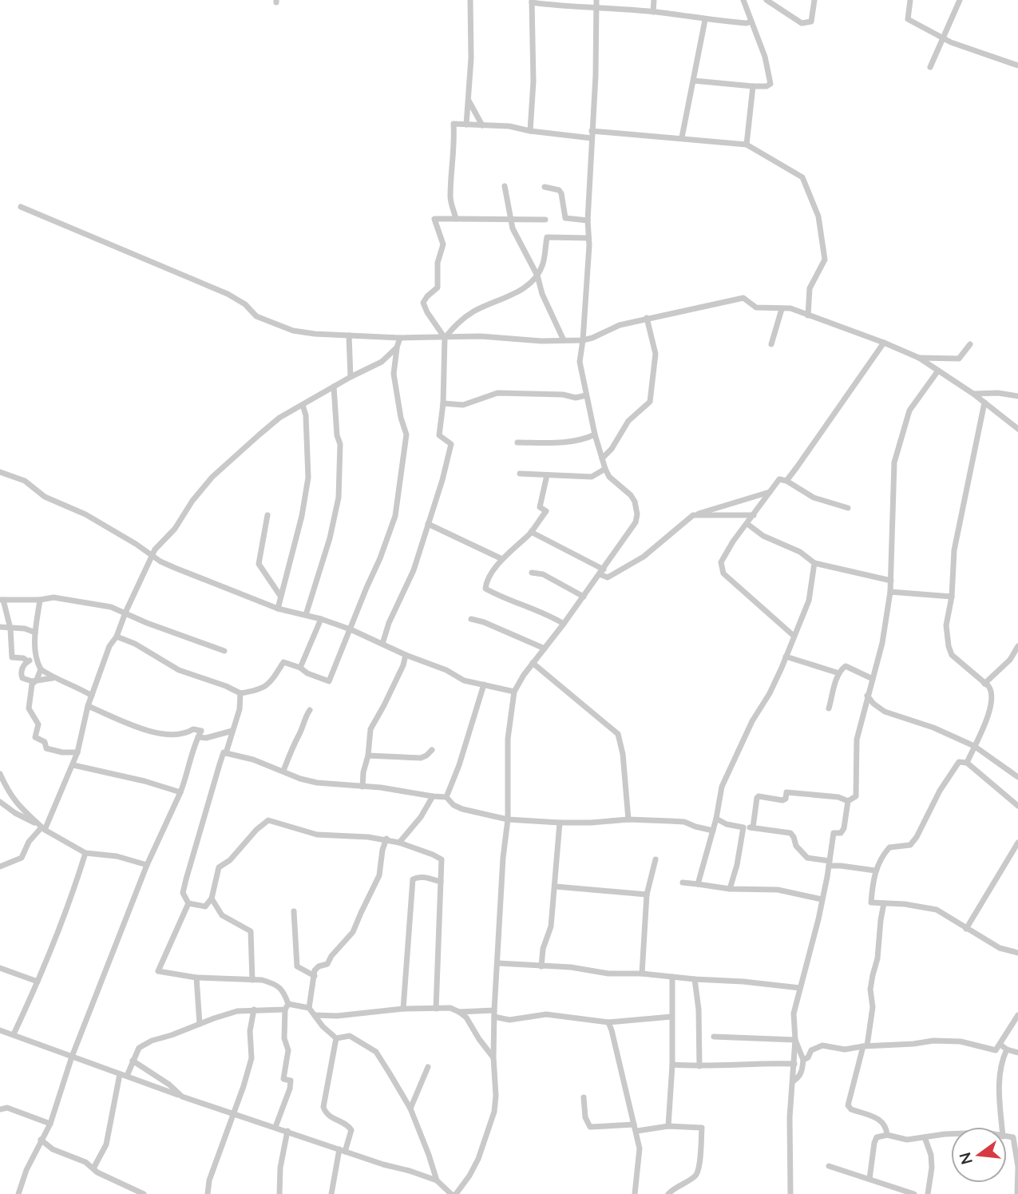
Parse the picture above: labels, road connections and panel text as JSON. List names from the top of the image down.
{
  "north": "left"
}
